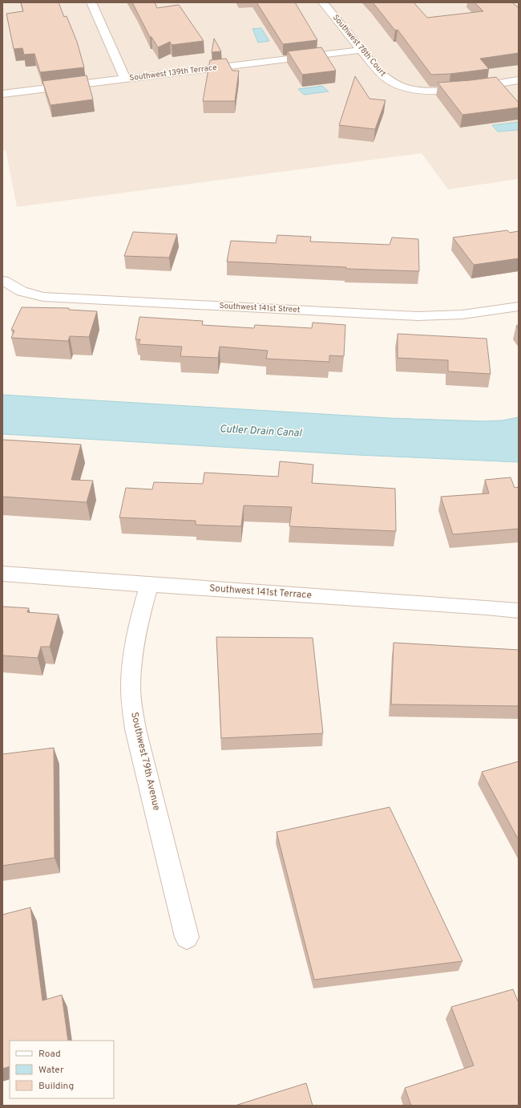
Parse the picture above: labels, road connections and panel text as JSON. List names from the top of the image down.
{
  "streets": {
    "street": [
      "Southwest 78th Court",
      "Southwest 139th Terrace",
      "Southwest 141st Street",
      "Southwest 141st Terrace",
      "Southwest 79th Avenue"
    ]
  },
  "crossings": [
    ["Southwest 78th Court", "Southwest 139th Terrace"],
    ["Southwest 141st Terrace", "Southwest 79th Avenue"]
  ],
  "water": ["Cutler Drain Canal"],
  "legend": ["Road", "Water", "Building"]
}
